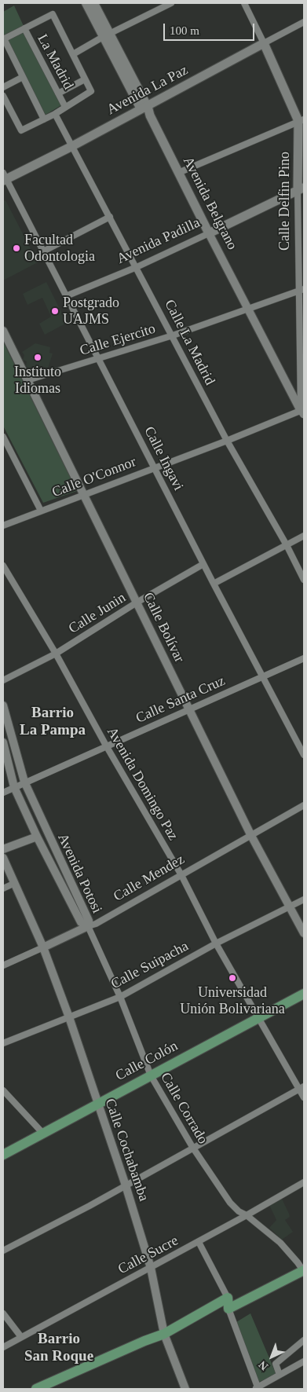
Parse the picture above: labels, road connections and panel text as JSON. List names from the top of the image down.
{
  "streets": {
    "main road": [
      "Avenida La Paz",
      "Calle Delfin Pino",
      "Avenida Belgrano",
      "Avenida Padilla",
      "Calle Colón"
    ],
    "street": [
      "La Madrid",
      "Calle Ejercito",
      "Calle La Madrid",
      "Calle Ingavi",
      "Calle O'Connor",
      "Calle Junin",
      "Calle Bolívar",
      "Calle Santa Cruz",
      "Avenida Domingo Paz",
      "Avenida Potosi",
      "Calle Mendez",
      "Calle Suipacha",
      "Calle Corrado",
      "Calle Cochabamba",
      "Calle Sucre"
    ]
  },
  "crossings": [
    ["Avenida La Paz", "Calle Delfin Pino"],
    ["Avenida La Paz", "Avenida Belgrano"],
    ["Avenida La Paz", "Calle La Madrid"],
    ["Avenida La Paz", "Calle Ingavi"],
    ["Calle Delfin Pino", "Avenida Belgrano"],
    ["Calle Delfin Pino", "Avenida Padilla"],
    ["Calle Delfin Pino", "Calle Ejercito"],
    ["Calle Delfin Pino", "Calle O'Connor"],
    ["Avenida Belgrano", "Avenida Padilla"],
    ["Avenida Belgrano", "Calle Ejercito"],
    ["Avenida Belgrano", "Calle O'Connor"],
    ["Avenida Padilla", "Calle La Madrid"],
    ["Avenida Padilla", "Calle Ingavi"],
    ["Calle Ejercito", "Calle La Madrid"],
    ["Calle Ejercito", "Calle Ingavi"],
    ["Calle Ejercito", "Calle Bolívar"],
    ["Calle La Madrid", "Calle O'Connor"],
    ["Calle Ingavi", "Calle O'Connor"],
    ["Calle Ingavi", "Calle Junin"],
    ["Calle Ingavi", "Calle Santa Cruz"],
    ["Calle O'Connor", "Calle Bolívar"],
    ["Calle Junin", "Calle Bolívar"],
    ["Calle Junin", "Avenida Domingo Paz"],
    ["Calle Bolívar", "Calle Santa Cruz"],
    ["Calle Bolívar", "Calle Mendez"],
    ["Calle Bolívar", "Calle Suipacha"],
    ["Calle Santa Cruz", "Avenida Domingo Paz"],
    ["Calle Santa Cruz", "Avenida Potosi"],
    ["Avenida Domingo Paz", "Calle Mendez"],
    ["Avenida Domingo Paz", "Calle Suipacha"],
    ["Avenida Domingo Paz", "Calle Colón"],
    ["Avenida Potosi", "Calle Mendez"],
    ["Avenida Potosi", "Calle Corrado"],
    ["Calle Mendez", "Calle Corrado"],
    ["Calle Mendez", "Calle Cochabamba"],
    ["Calle Suipacha", "Calle Corrado"],
    ["Calle Suipacha", "Calle Cochabamba"],
    ["Calle Colón", "Calle Corrado"],
    ["Calle Colón", "Calle Cochabamba"],
    ["Calle Corrado", "Calle Sucre"],
    ["Calle Cochabamba", "Calle Sucre"]
  ],
  "districts": ["Barrio La Pampa", "Barrio San Roque"],
  "places": [
    "Facultad Odontologia",
    "Postgrado UAJMS",
    "Instituto Idiomas",
    "Universidad Unión Bolivariana"
  ],
  "scale_bar": "100 m",
  "north": "bottom left"
}
